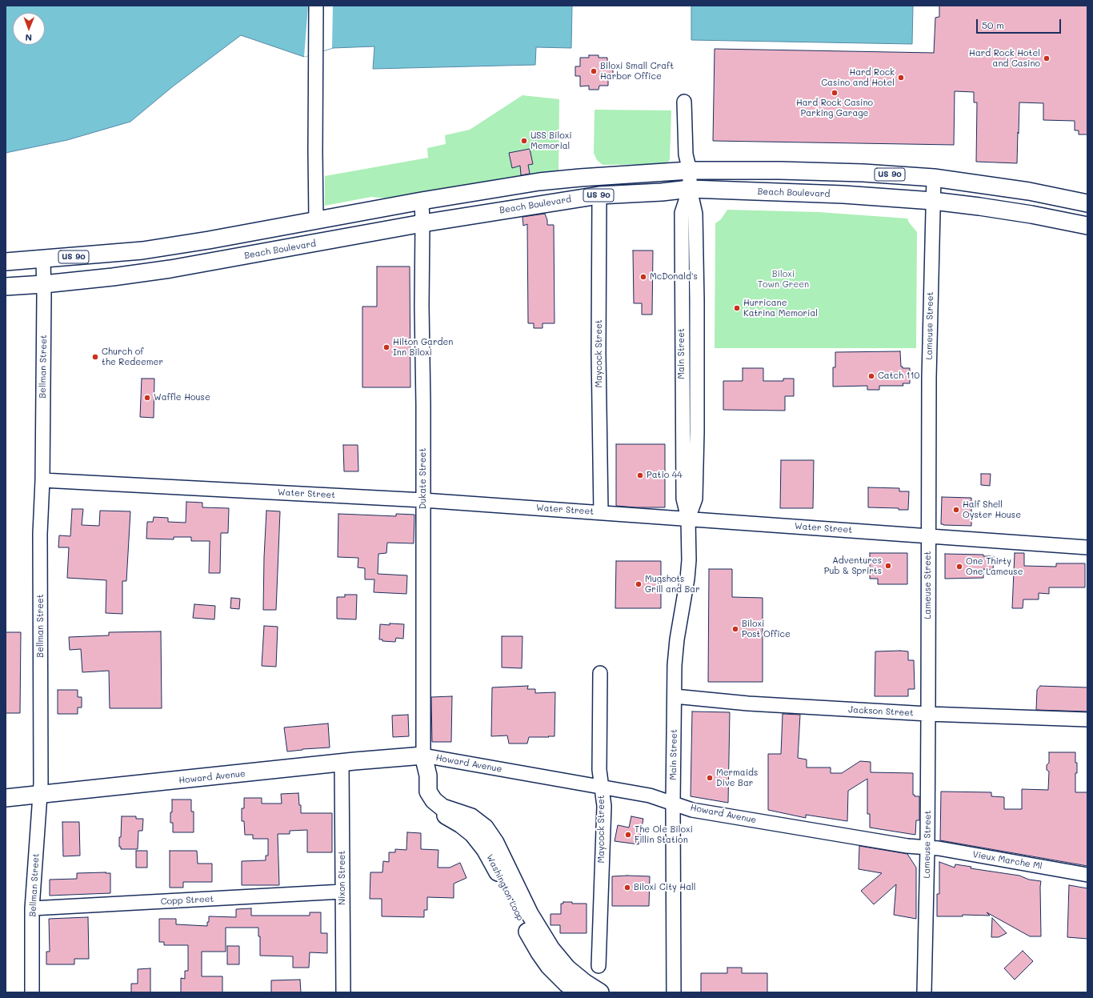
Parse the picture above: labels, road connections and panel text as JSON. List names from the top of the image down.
{
  "streets": {
    "main road": [
      "US 90",
      "Beach Boulevard",
      "Howard Avenue",
      "Washington Loop"
    ],
    "street": [
      "Lameuse Street",
      "Maycock Street",
      "Main Street",
      "Bellman Street",
      "Dukate Street",
      "Water Street",
      "Jackson Street",
      "Vieux Marche Ml",
      "Nixon Street",
      "Copp Street"
    ]
  },
  "crossings": [
    ["US 90", "Lameuse Street"],
    ["US 90", "Main Street"],
    ["US 90", "Bellman Street"],
    ["US 90", "Dukate Street"],
    ["Beach Boulevard", "Lameuse Street"],
    ["Beach Boulevard", "Maycock Street"],
    ["Beach Boulevard", "Main Street"],
    ["Beach Boulevard", "Bellman Street"],
    ["Beach Boulevard", "Dukate Street"],
    ["Lameuse Street", "Water Street"],
    ["Lameuse Street", "Jackson Street"],
    ["Lameuse Street", "Howard Avenue"],
    ["Lameuse Street", "Vieux Marche Ml"],
    ["Maycock Street", "Water Street"],
    ["Maycock Street", "Howard Avenue"],
    ["Main Street", "Water Street"],
    ["Main Street", "Jackson Street"],
    ["Main Street", "Howard Avenue"],
    ["Bellman Street", "Water Street"],
    ["Bellman Street", "Howard Avenue"],
    ["Bellman Street", "Copp Street"],
    ["Dukate Street", "Water Street"],
    ["Dukate Street", "Howard Avenue"],
    ["Howard Avenue", "Vieux Marche Ml"],
    ["Howard Avenue", "Nixon Street"],
    ["Nixon Street", "Copp Street"]
  ],
  "parks": ["Biloxi Town Green"],
  "places": [
    "Hard Rock Hotel and Casino",
    "Biloxi Small Craft Harbor Office",
    "Hard Rock Casino and Hotel",
    "Hard Rock Casino Parking Garage",
    "USS Biloxi Memorial",
    "McDonald's",
    "Hurricane Katrina Memorial",
    "Hilton Garden Inn Biloxi",
    "Church of the Redeemer",
    "Catch 110",
    "Waffle House",
    "Patio 44",
    "Half Shell Oyster House",
    "Adventures Pub & Sprirts",
    "One Thirty One Lameuse",
    "Mugshots Grill and Bar",
    "Biloxi Post Office",
    "Mermaids Dive Bar",
    "The Ole Biloxi Fillin Station",
    "Biloxi City Hall"
  ],
  "scale_bar": "50 m",
  "north": "bottom"
}
